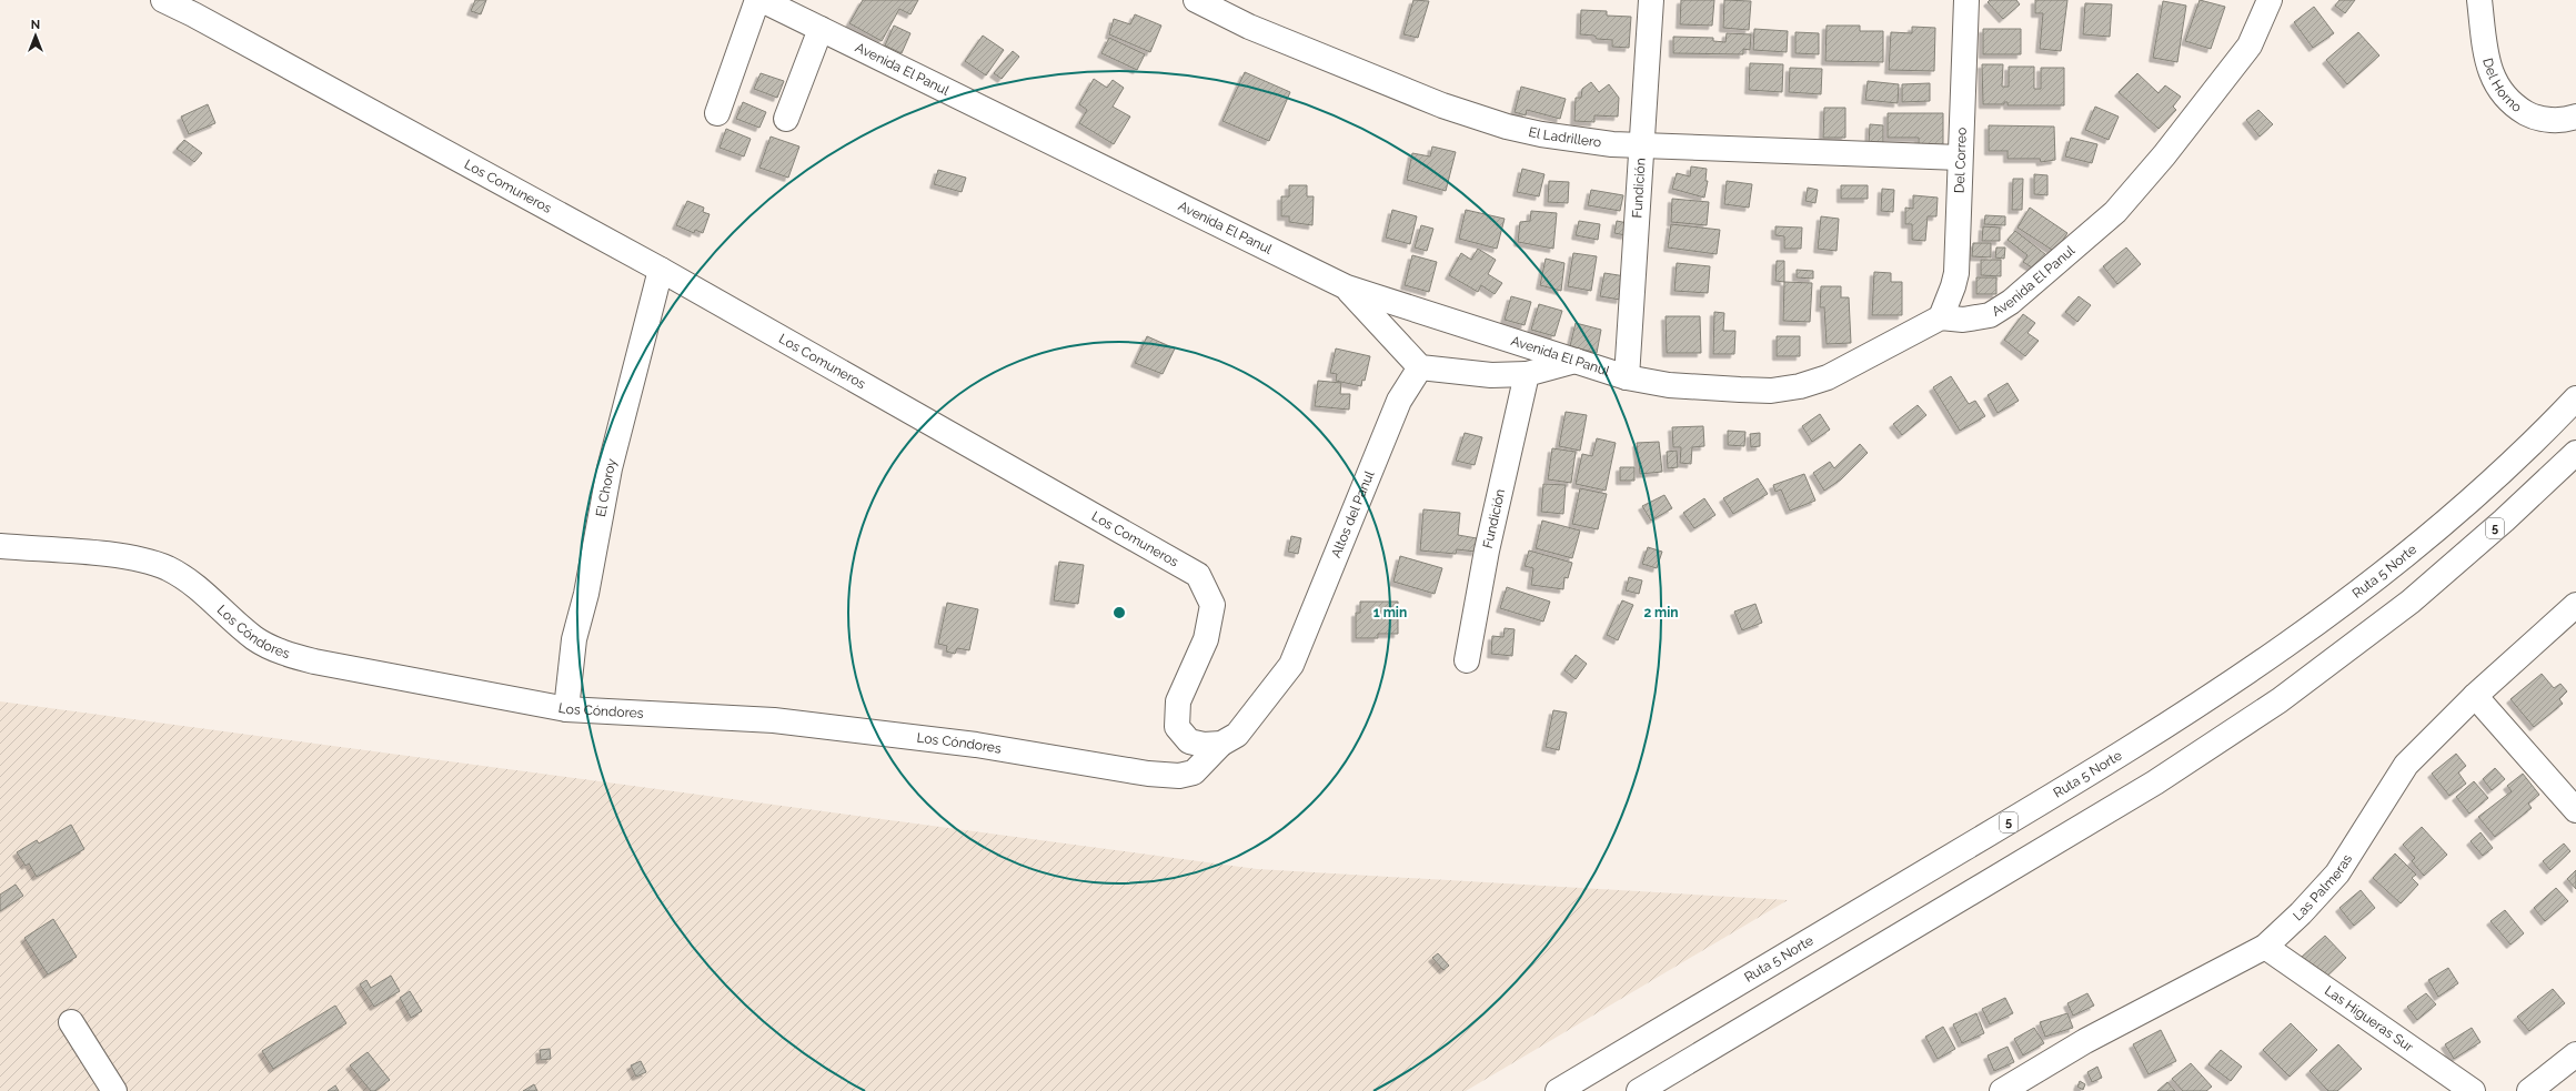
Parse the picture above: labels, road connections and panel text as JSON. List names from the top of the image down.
{
  "streets": {
    "main road": [
      "Avenida El Panul",
      "Del Horno",
      "El Ladrillero",
      "Del Correo",
      "Los Comuneros",
      "Fundición",
      "El Choroy",
      "Altos del Panul",
      "5",
      "Ruta 5 Norte",
      "Los Cóndores",
      "Las Palmeras",
      "Las Higueras Sur"
    ]
  },
  "crossings": [
    ["Avenida El Panul", "Del Correo"],
    ["Avenida El Panul", "Fundición"],
    ["El Ladrillero", "Del Correo"],
    ["El Ladrillero", "Fundición"],
    ["Los Comuneros", "El Choroy"],
    ["Los Comuneros", "Altos del Panul"],
    ["Los Comuneros", "Los Cóndores"],
    ["El Choroy", "Los Cóndores"],
    ["Altos del Panul", "Los Cóndores"],
    ["Las Palmeras", "Las Higueras Sur"]
  ],
  "north": "top",
  "rings": ["1 min", "2 min"]
}
